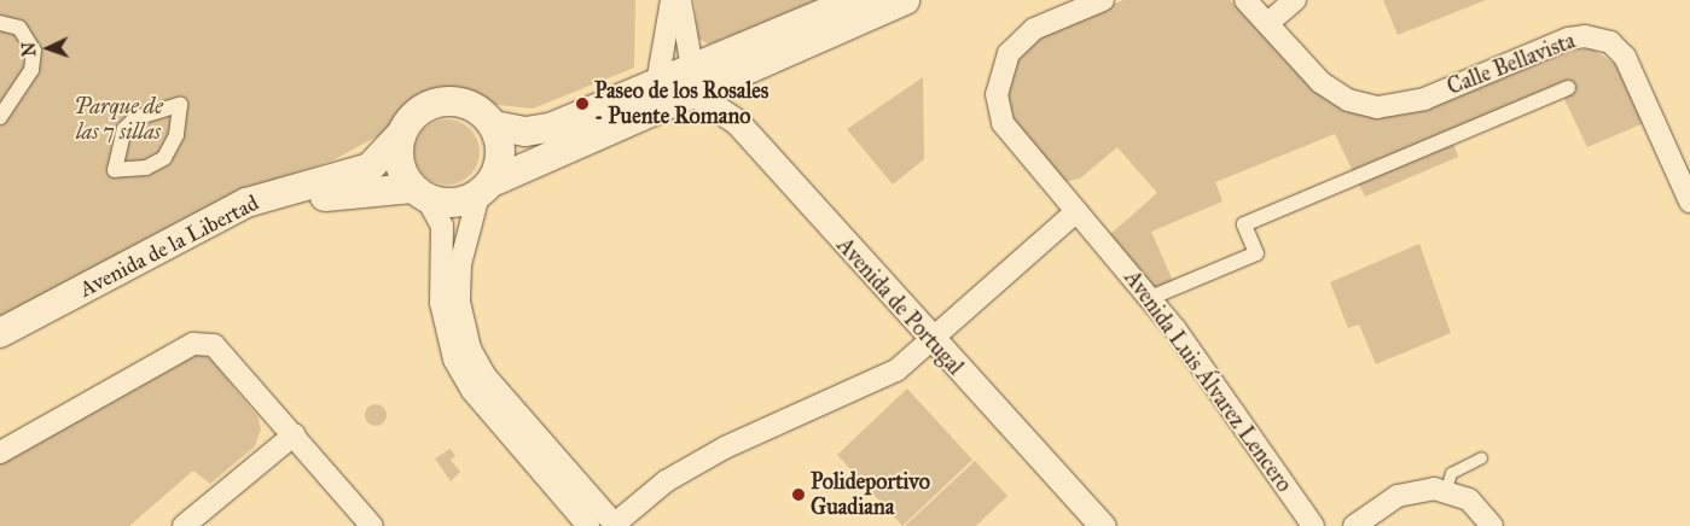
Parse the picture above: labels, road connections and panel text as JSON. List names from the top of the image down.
{
  "streets": {
    "main road": ["Avenida de la Libertad"],
    "street": ["Calle Bellavista", "Avenida de Portugal", "Avenida Luis Álvarez Lencero"]
  },
  "parks": ["Parque de las 7 sillas"],
  "places": ["Paseo de los Rosales - Puente Romano", "Polideportivo Guadiana"],
  "north": "left"
}
